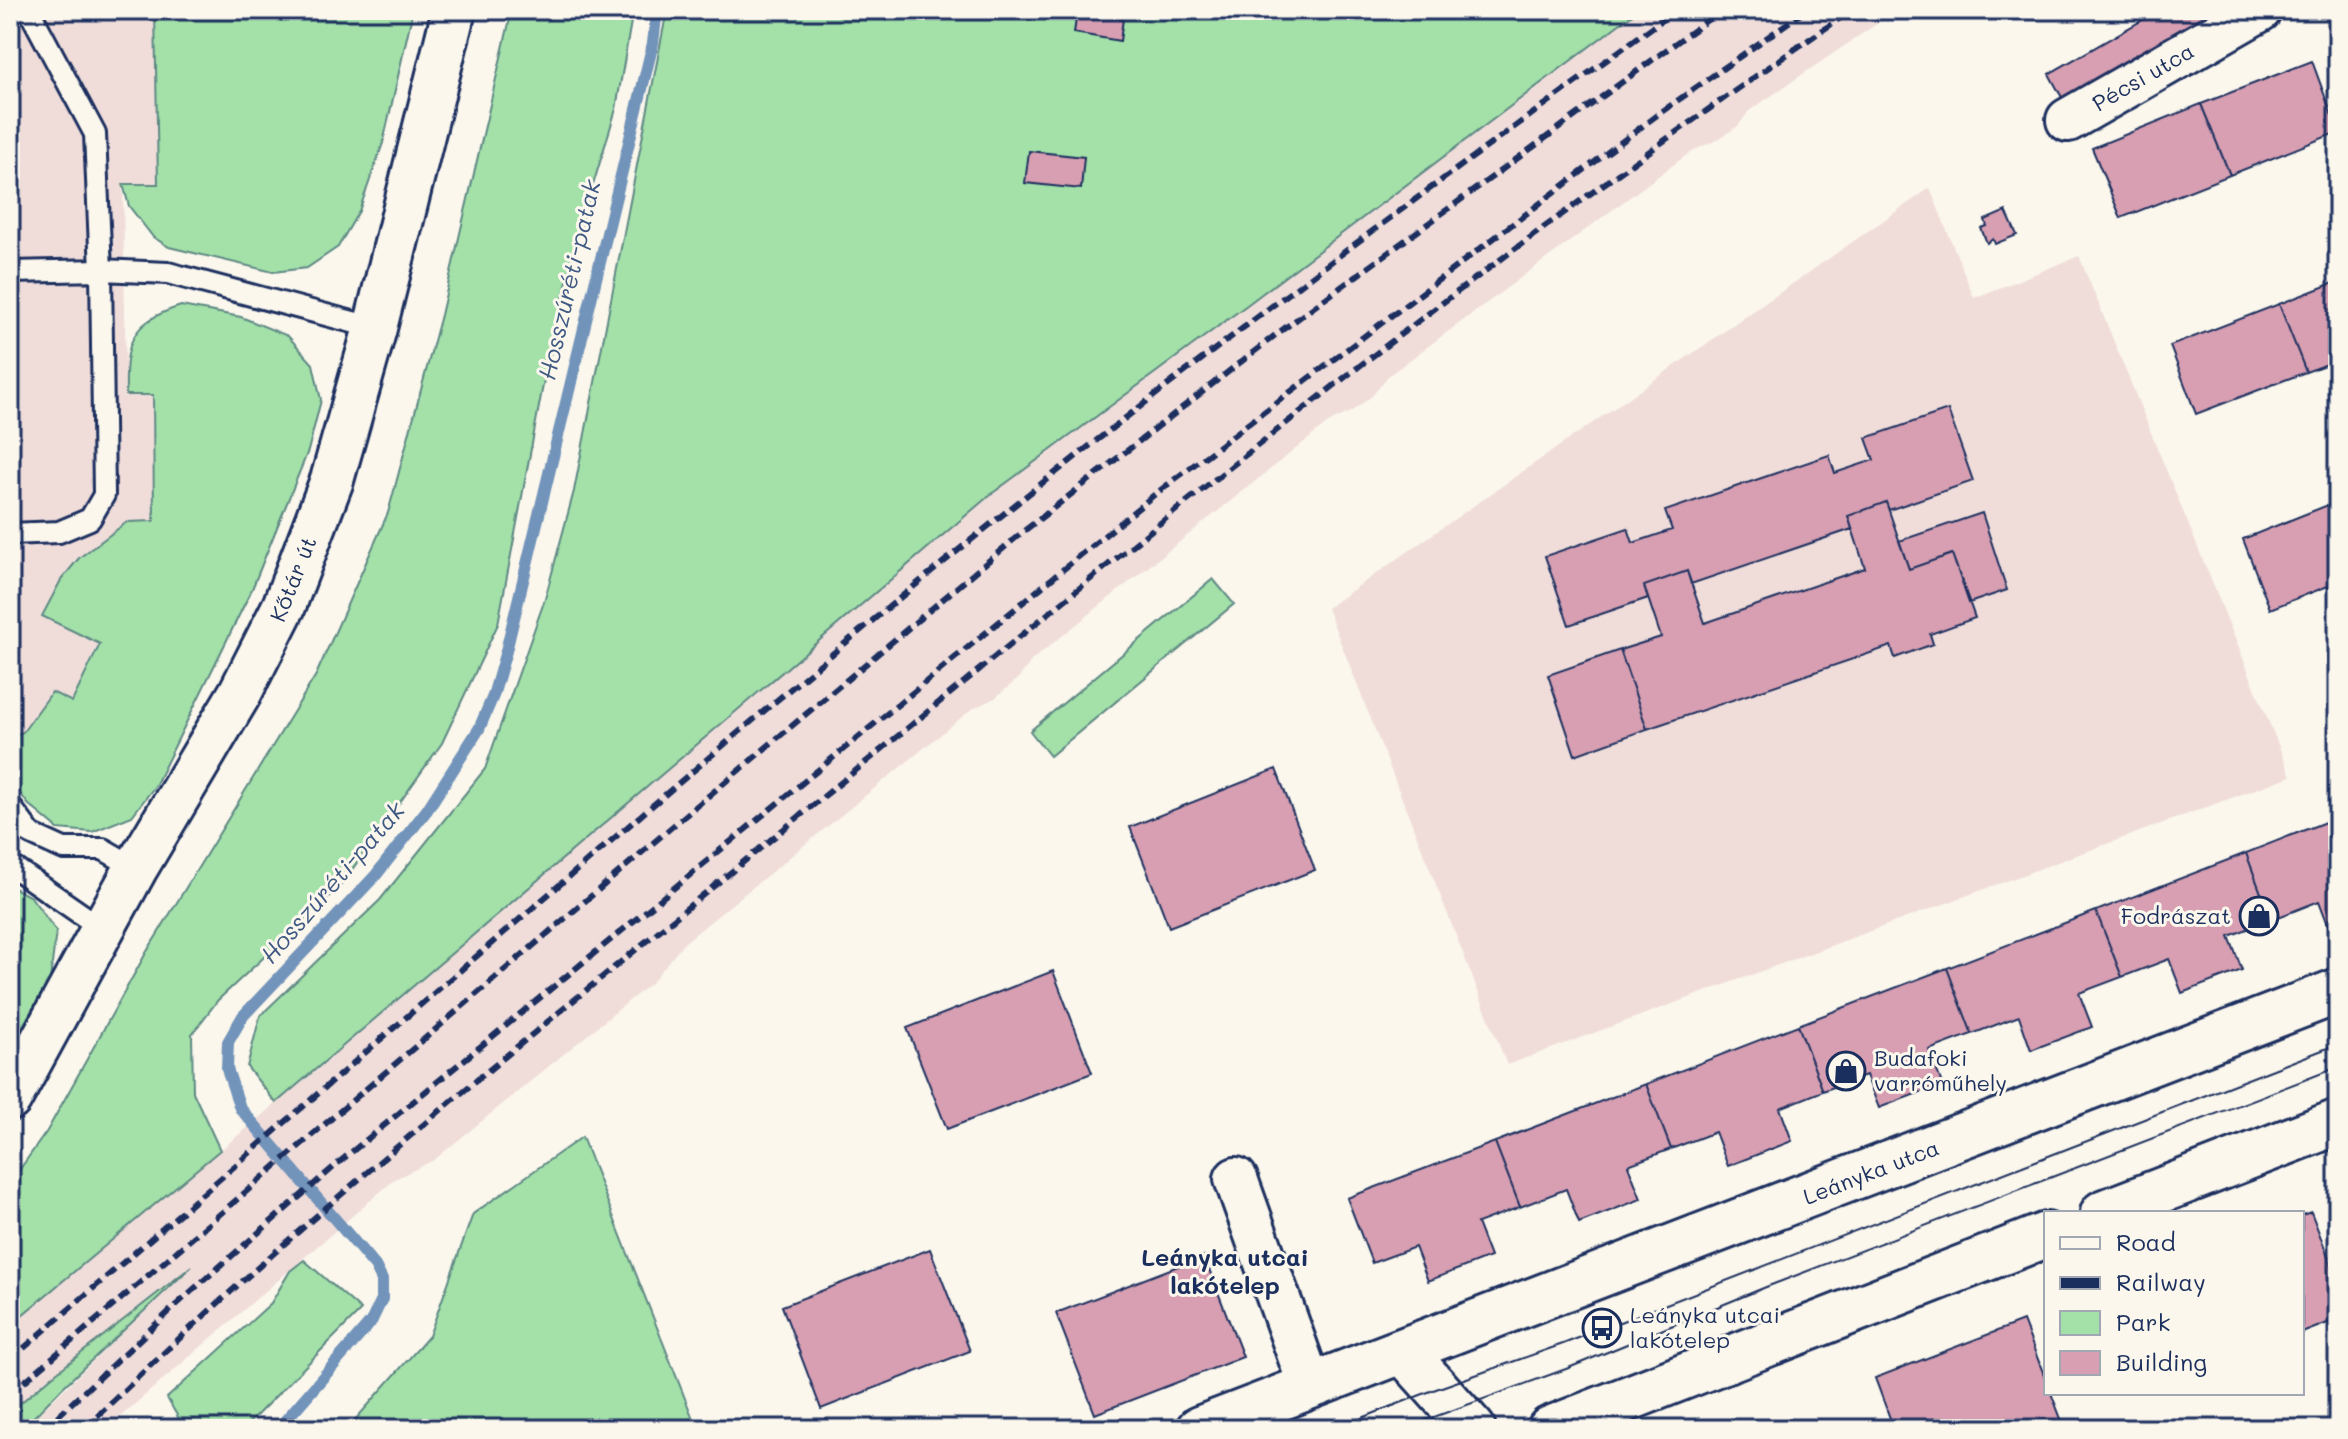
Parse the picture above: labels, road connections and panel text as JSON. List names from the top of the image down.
{
  "streets": {
    "main road": ["Leányka utca"],
    "street": ["Pécsi utca", "Kőtár út"]
  },
  "districts": ["Leányka utcai lakótelep"],
  "water": ["Hosszúréti-patak"],
  "places": {
    "shop": ["Fodrászat", "Budafoki varróműhely"],
    "bus stop": ["Leányka utcai lakótelep"]
  },
  "legend": [
    "Road",
    "Railway",
    "Park",
    "Building"
  ]
}
